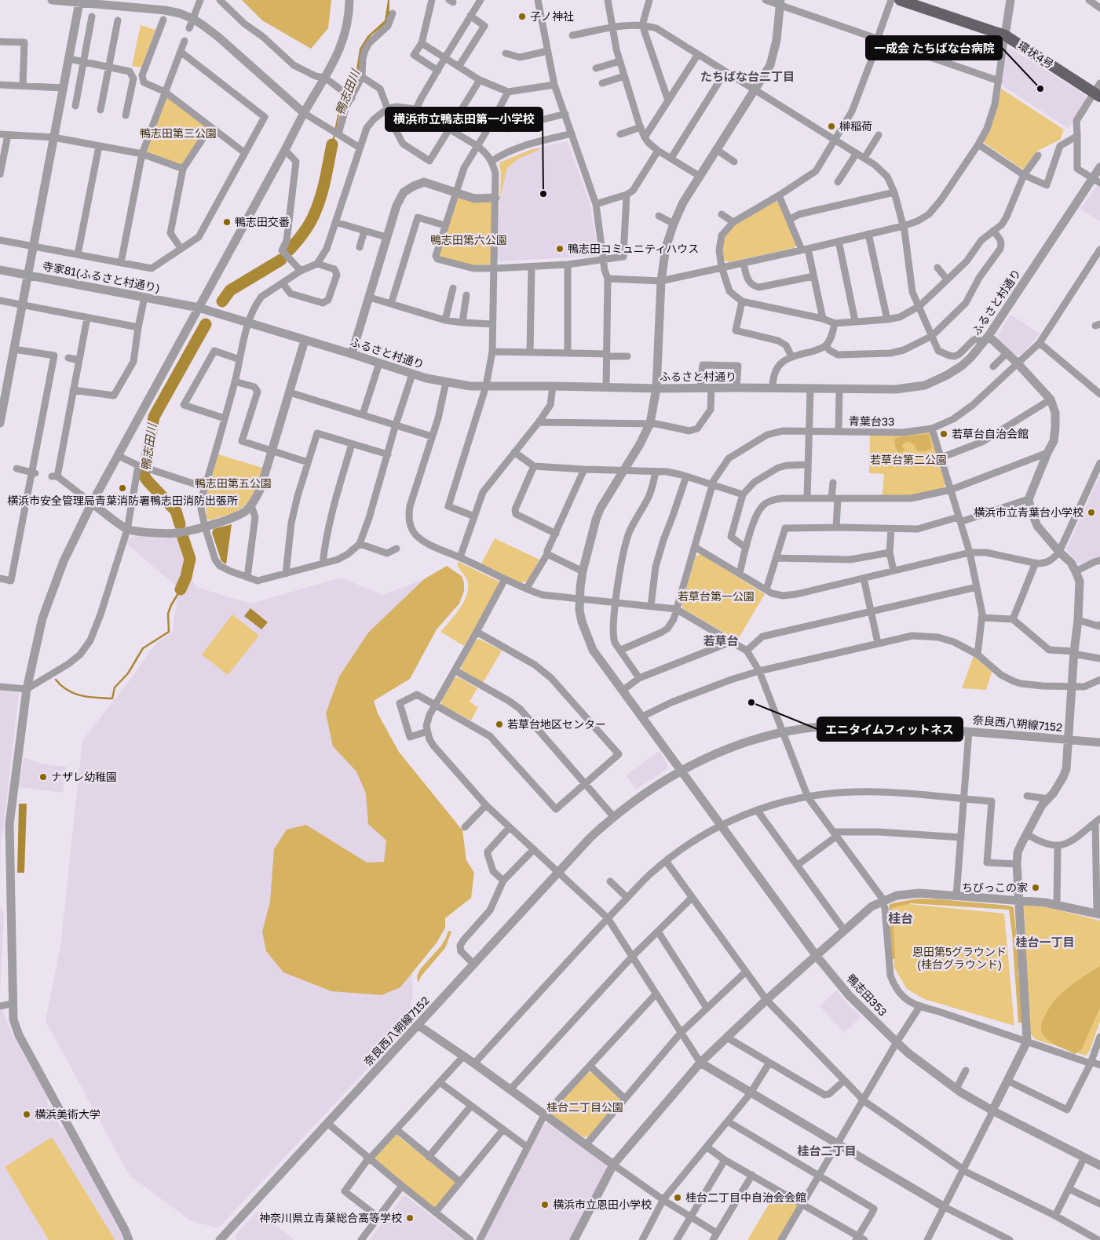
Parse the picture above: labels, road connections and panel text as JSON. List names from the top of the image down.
{
  "streets": {
    "main road": ["環状4号"],
    "street": [
      "寺家81(ふるさと村通り)",
      "ふるさと村通り",
      "青葉台33",
      "奈良西八朔線7152",
      "鴨志田353"
    ]
  },
  "crossings": [
    ["寺家81(ふるさと村通り)", "ふるさと村通り"],
    ["ふるさと村通り", "鴨志田353"],
    ["奈良西八朔線7152", "鴨志田353"]
  ],
  "districts": [
    "たちばな台二丁目",
    "若草台",
    "桂台",
    "桂台一丁目",
    "桂台二丁目"
  ],
  "water": ["鴨志田川"],
  "parks": [
    "鴨志田第三公園",
    "鴨志田第六公園",
    "若草台第二公園",
    "鴨志田第五公園",
    "若草台第一公園",
    "恩田第5グラウンド (桂台グラウンド)",
    "桂台二丁目公園"
  ],
  "places": [
    "子ノ神社",
    "一成会 たちばな台病院",
    "榊稲荷",
    "横浜市立鴨志田第一小学校",
    "鴨志田交番",
    "鴨志田コミュニティハウス",
    "若草台自治会館",
    "横浜市安全管理局青葉消防署鴨志田消防出張所",
    "横浜市立青葉台小学校",
    "エニタイムフィットネス",
    "若草台地区センター",
    "ナザレ幼稚園",
    "ちびっこの家",
    "横浜美術大学",
    "桂台二丁目中自治会会館",
    "横浜市立恩田小学校",
    "神奈川県立青葉総合高等学校"
  ]
}
